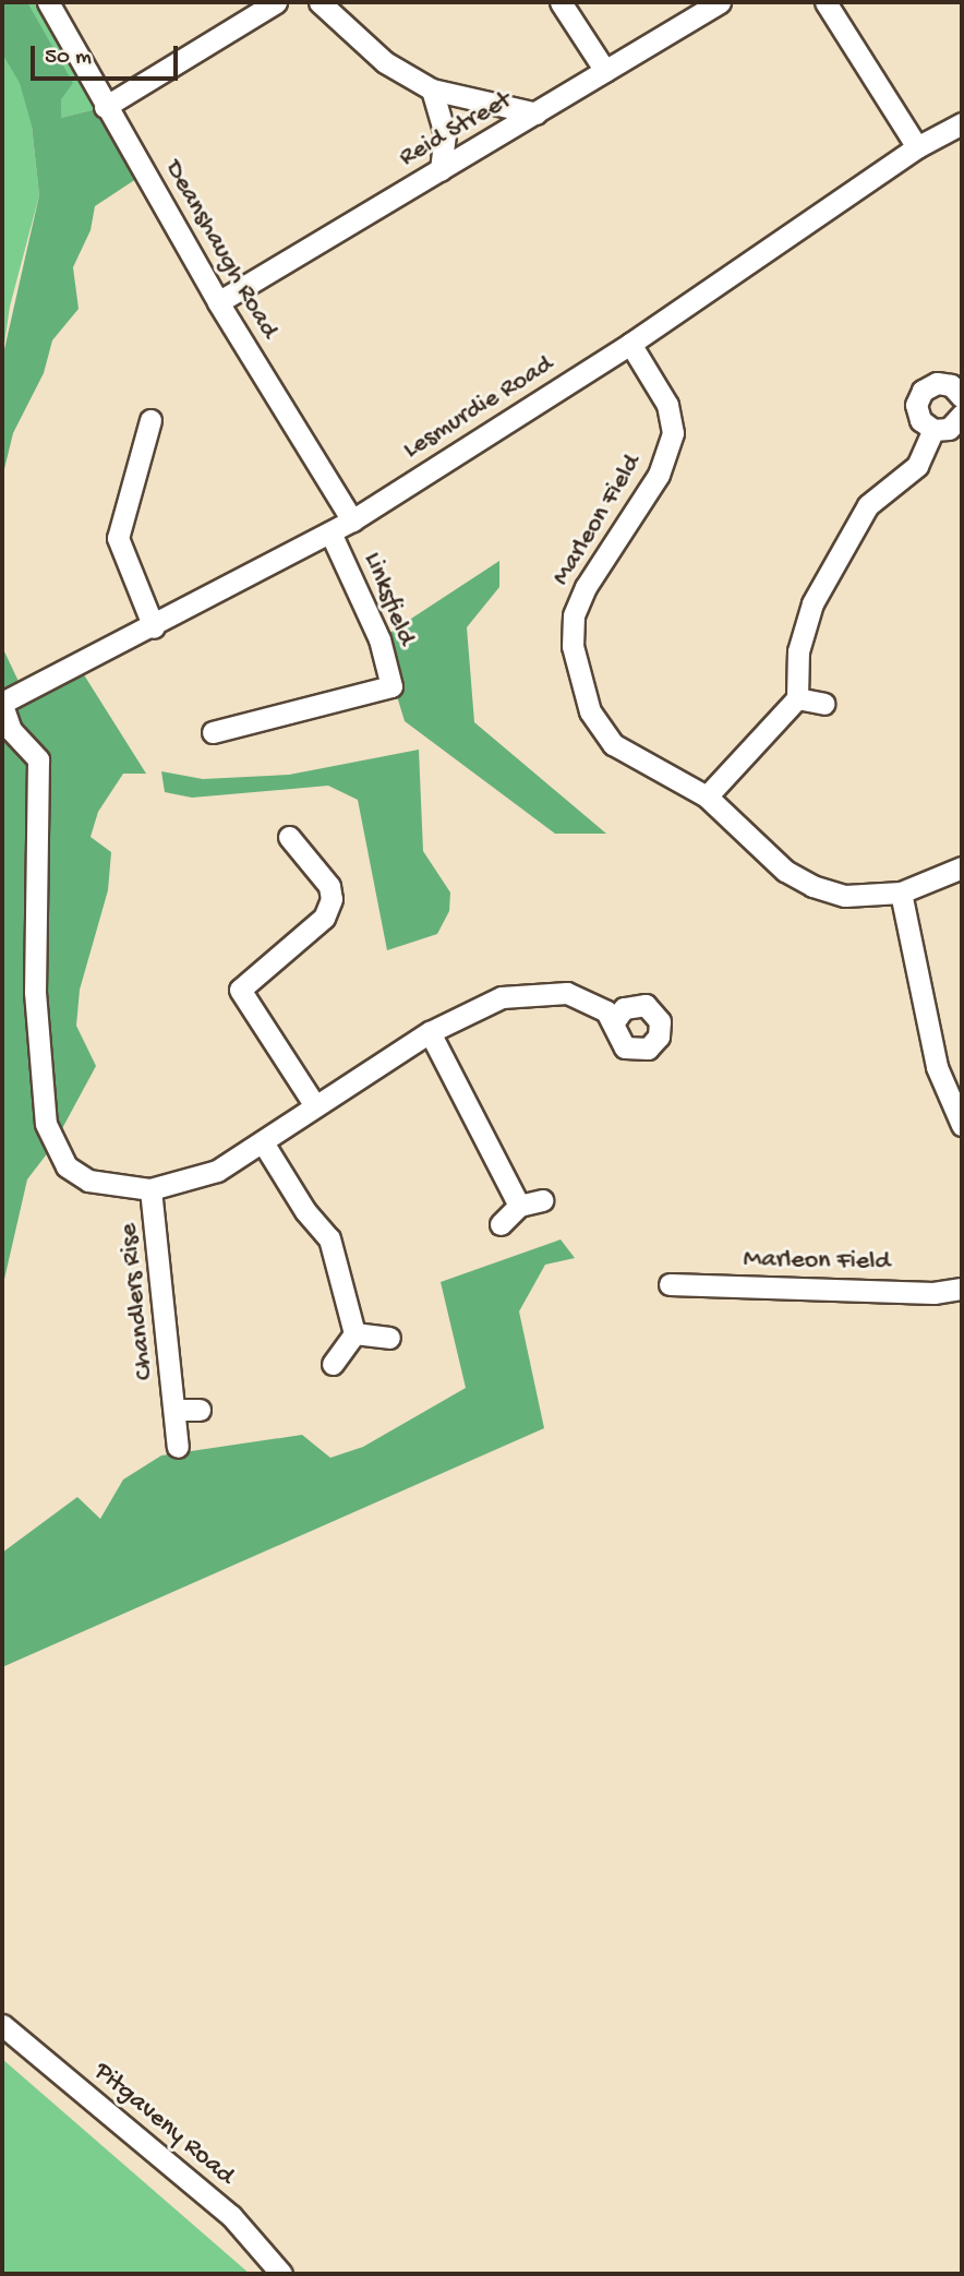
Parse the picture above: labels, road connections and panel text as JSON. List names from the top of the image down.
{
  "streets": {
    "street": [
      "Reid Street",
      "Deanshaugh Road",
      "Lesmurdie Road",
      "Marleon Field",
      "Linksfield",
      "Chandlers Rise",
      "Pitgaveny Road"
    ]
  },
  "crossings": [
    ["Reid Street", "Deanshaugh Road"],
    ["Deanshaugh Road", "Lesmurdie Road"],
    ["Lesmurdie Road", "Marleon Field"],
    ["Lesmurdie Road", "Linksfield"],
    ["Lesmurdie Road", "Chandlers Rise"]
  ],
  "scale_bar": "50 m"
}
